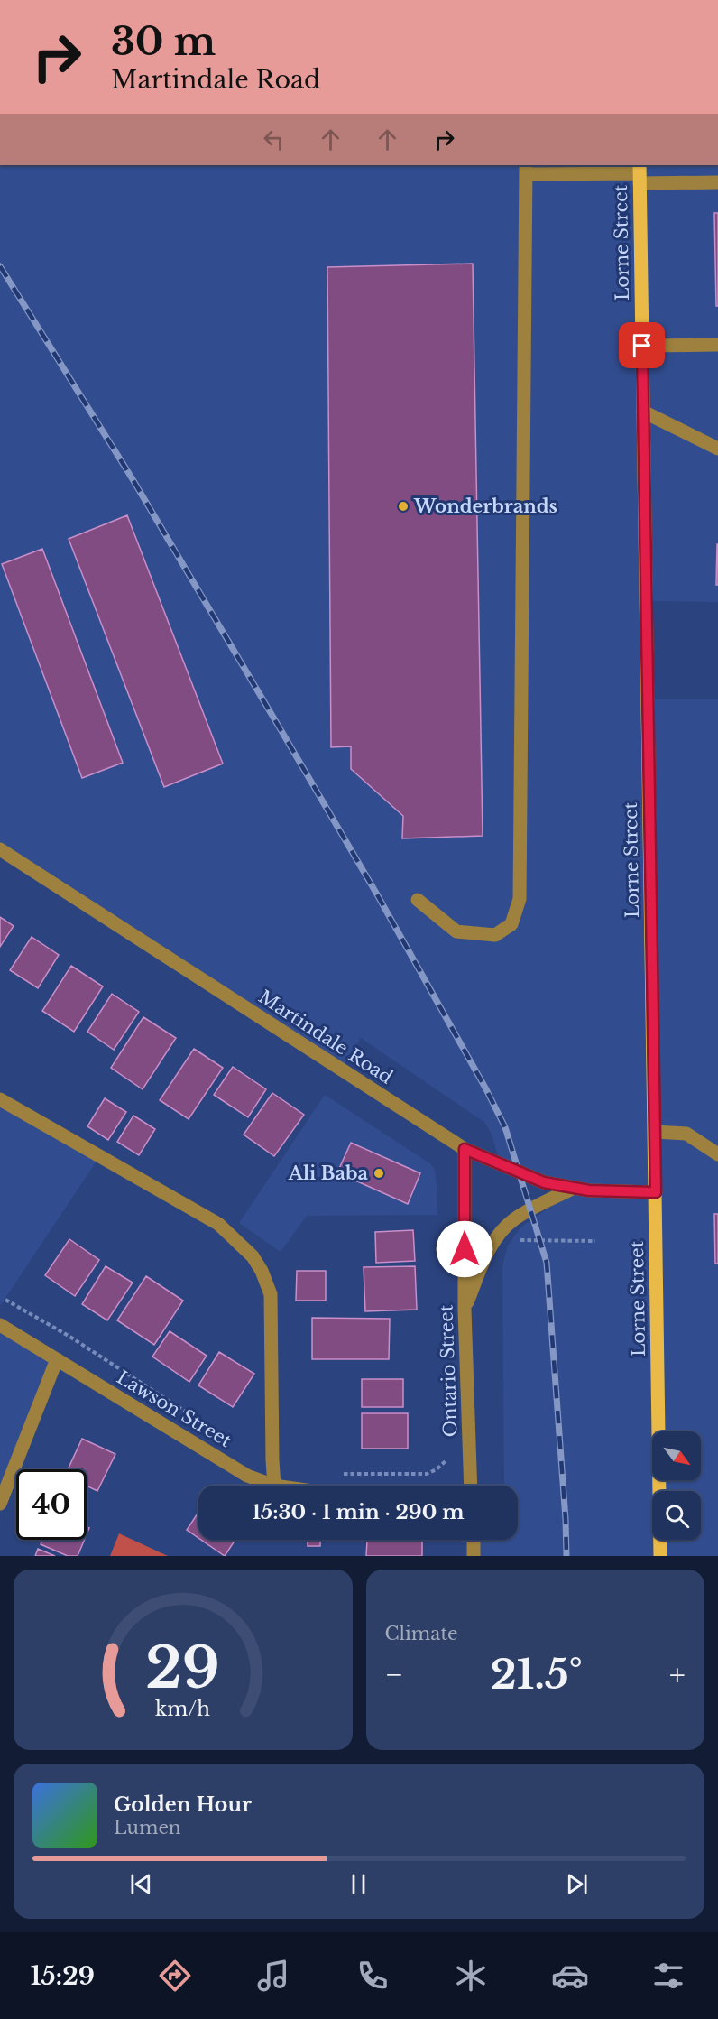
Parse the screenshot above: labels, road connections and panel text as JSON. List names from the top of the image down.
{
  "streets": {
    "main road": ["Lorne Street"],
    "street": ["Martindale Road", "Ontario Street", "Lawson Street"]
  },
  "crossings": [
    ["Lorne Street", "Martindale Road"],
    ["Martindale Road", "Ontario Street"]
  ],
  "places": ["Wonderbrands", "Ali Baba"],
  "north": "bottom right",
  "page": {
    "turn": ["30 m", "Martindale Road"],
    "limit": "40",
    "trip": "15:30 · 1 min · 290 m",
    "tile": "Climate",
    "heat": ["−", "21.5°", "+"],
    "song": ["Golden Hour", "Lumen"],
    "tabs": "15:29",
    "gauge": ["29", "km/h"]
  }
}
